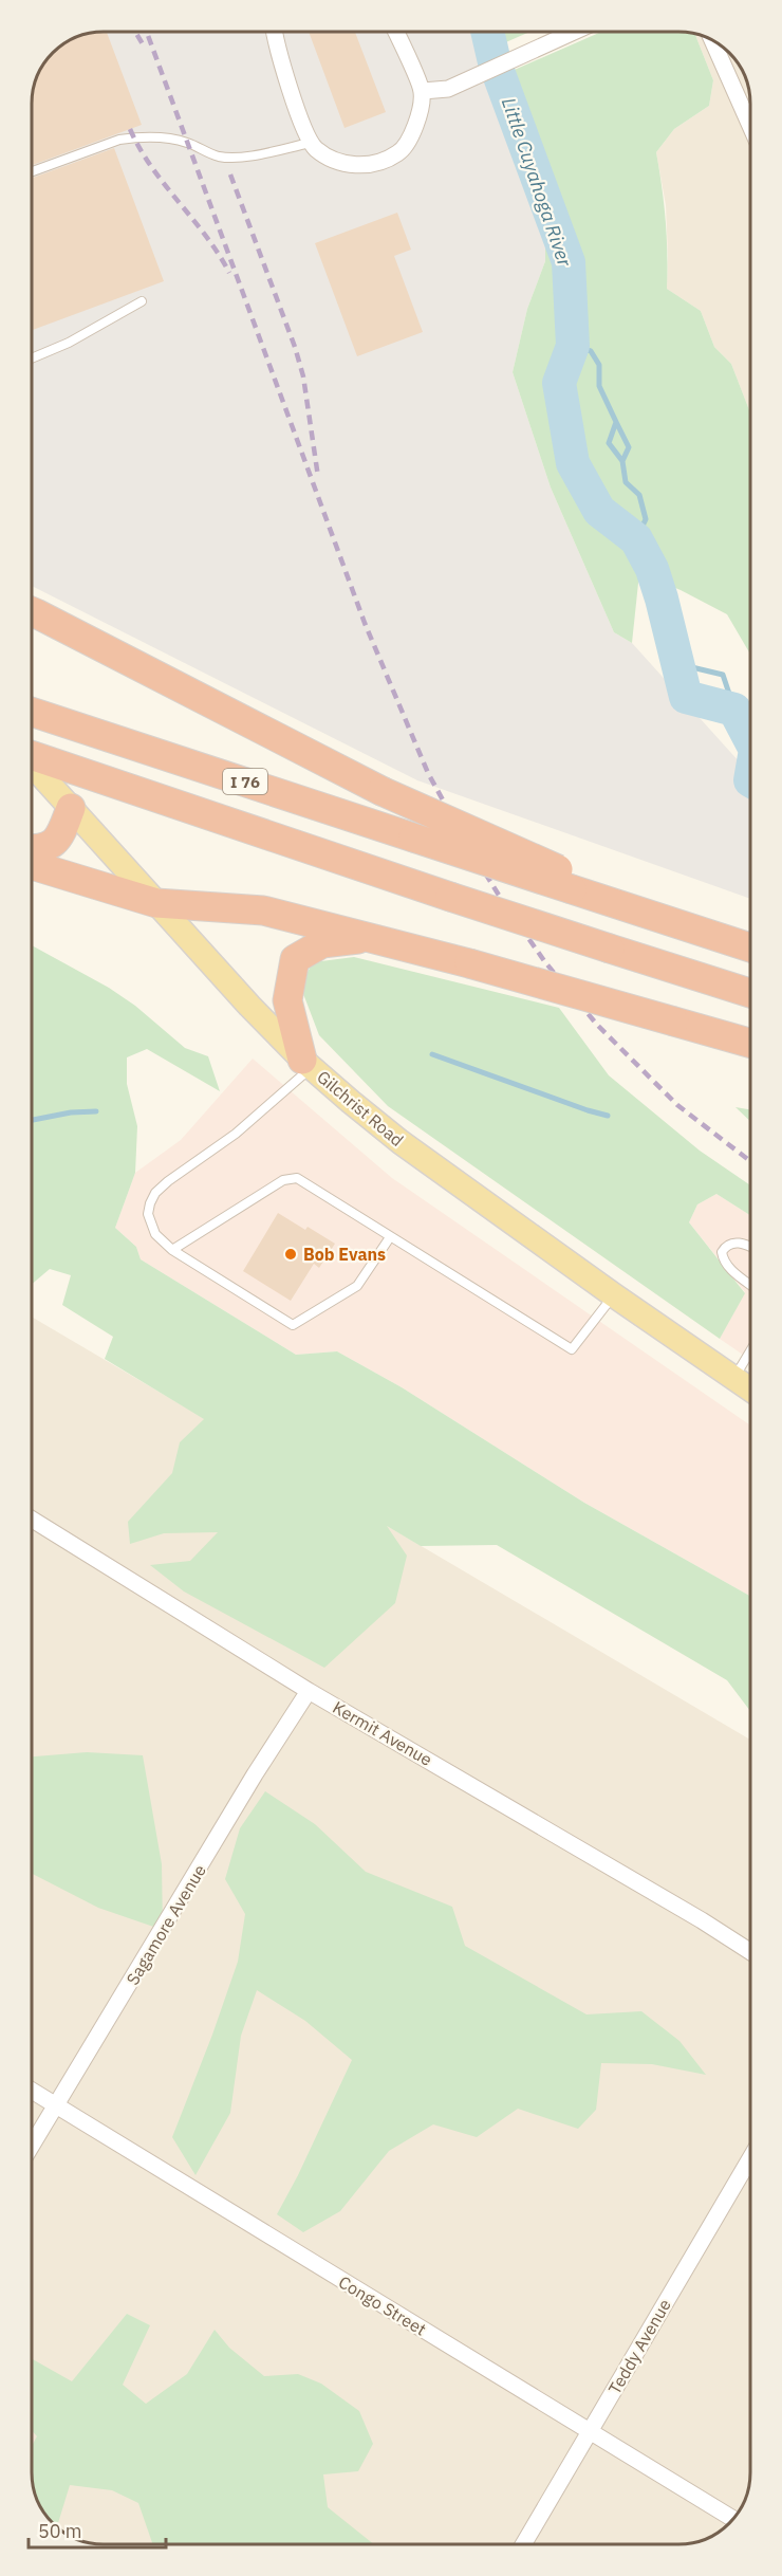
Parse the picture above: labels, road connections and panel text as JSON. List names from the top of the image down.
{
  "streets": {
    "highway": ["I 76"],
    "main road": ["Gilchrist Road"],
    "street": [
      "Kermit Avenue",
      "Sagamore Avenue",
      "Congo Street",
      "Teddy Avenue"
    ]
  },
  "crossings": [
    ["Kermit Avenue", "Sagamore Avenue"],
    ["Sagamore Avenue", "Congo Street"],
    ["Congo Street", "Teddy Avenue"]
  ],
  "water": ["Little Cuyahoga River"],
  "places": ["Bob Evans"],
  "scale_bar": "50 m"
}
